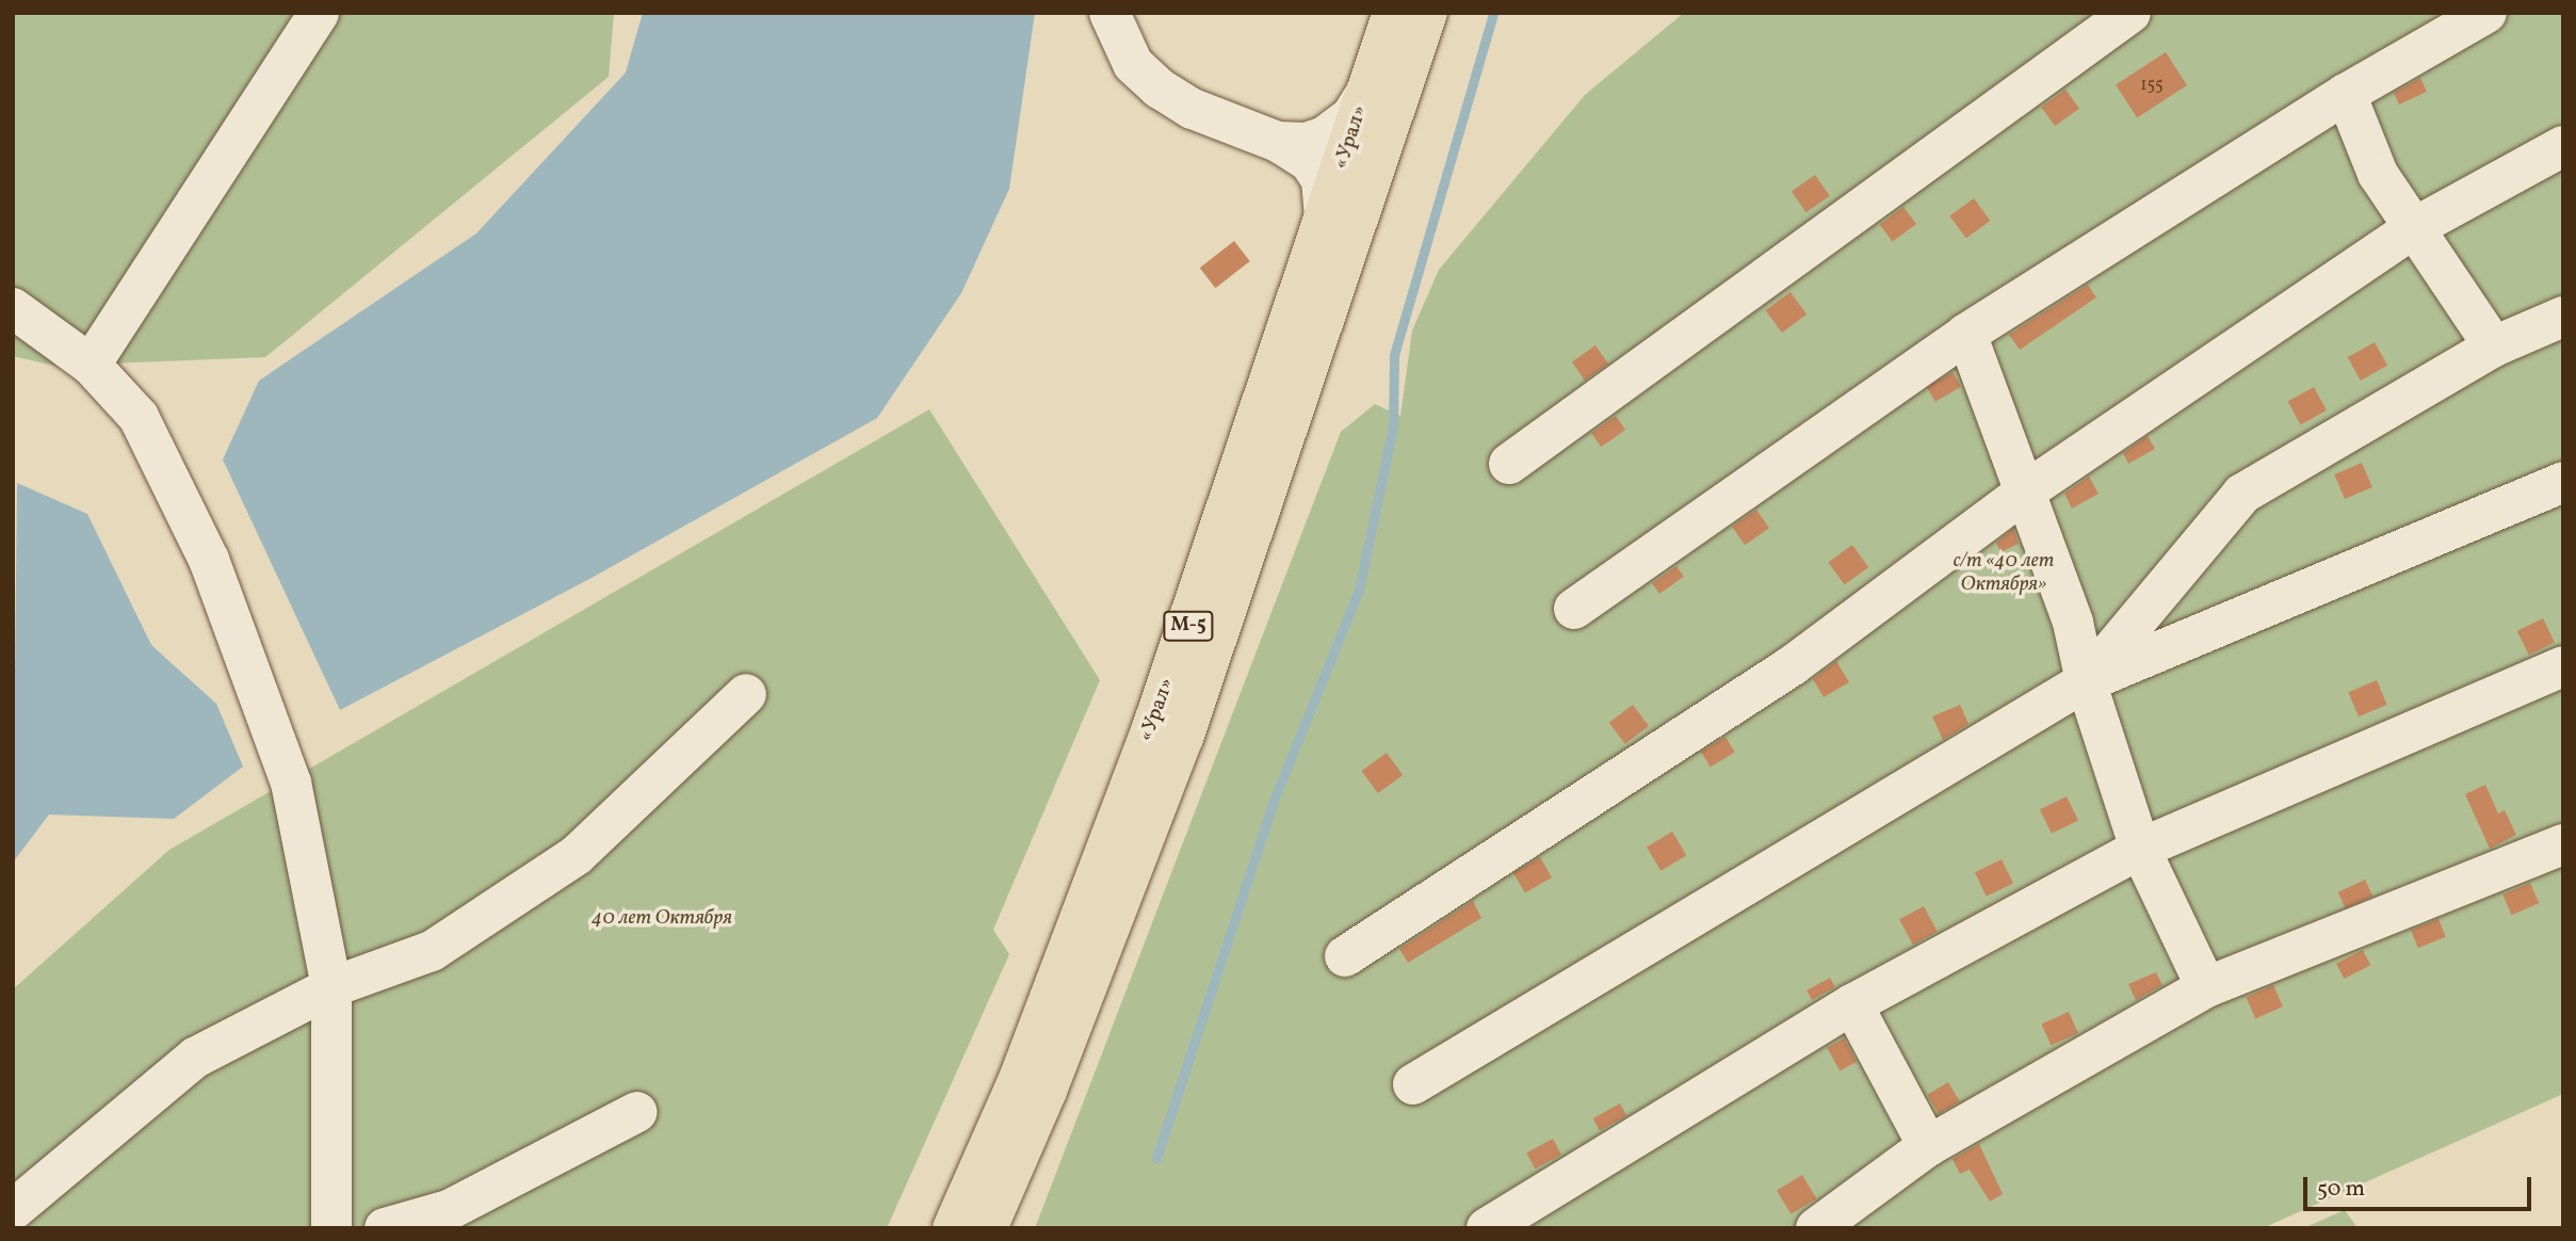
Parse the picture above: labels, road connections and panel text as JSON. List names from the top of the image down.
{
  "streets": {
    "highway": ["«Урал»", "М-5"]
  },
  "parks": ["с/т «40 лет Октября»", "40 лет Октября"],
  "house_numbers": ["155"],
  "scale_bar": "50 m"
}
